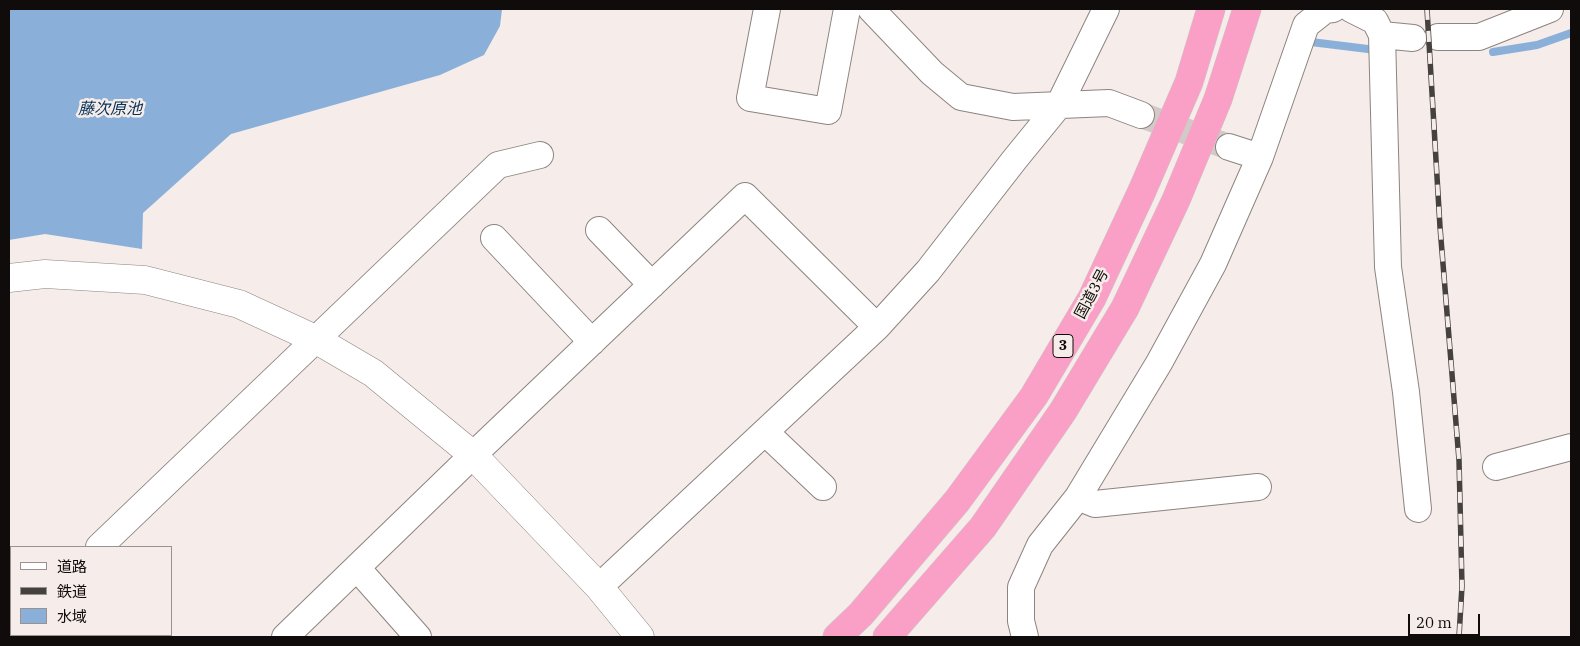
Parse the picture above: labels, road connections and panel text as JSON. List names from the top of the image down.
{
  "streets": {
    "highway": ["国道3号", "3"]
  },
  "water": ["藤次原池"],
  "legend": ["道路", "鉄道", "水域"],
  "scale_bar": "20 m"
}
